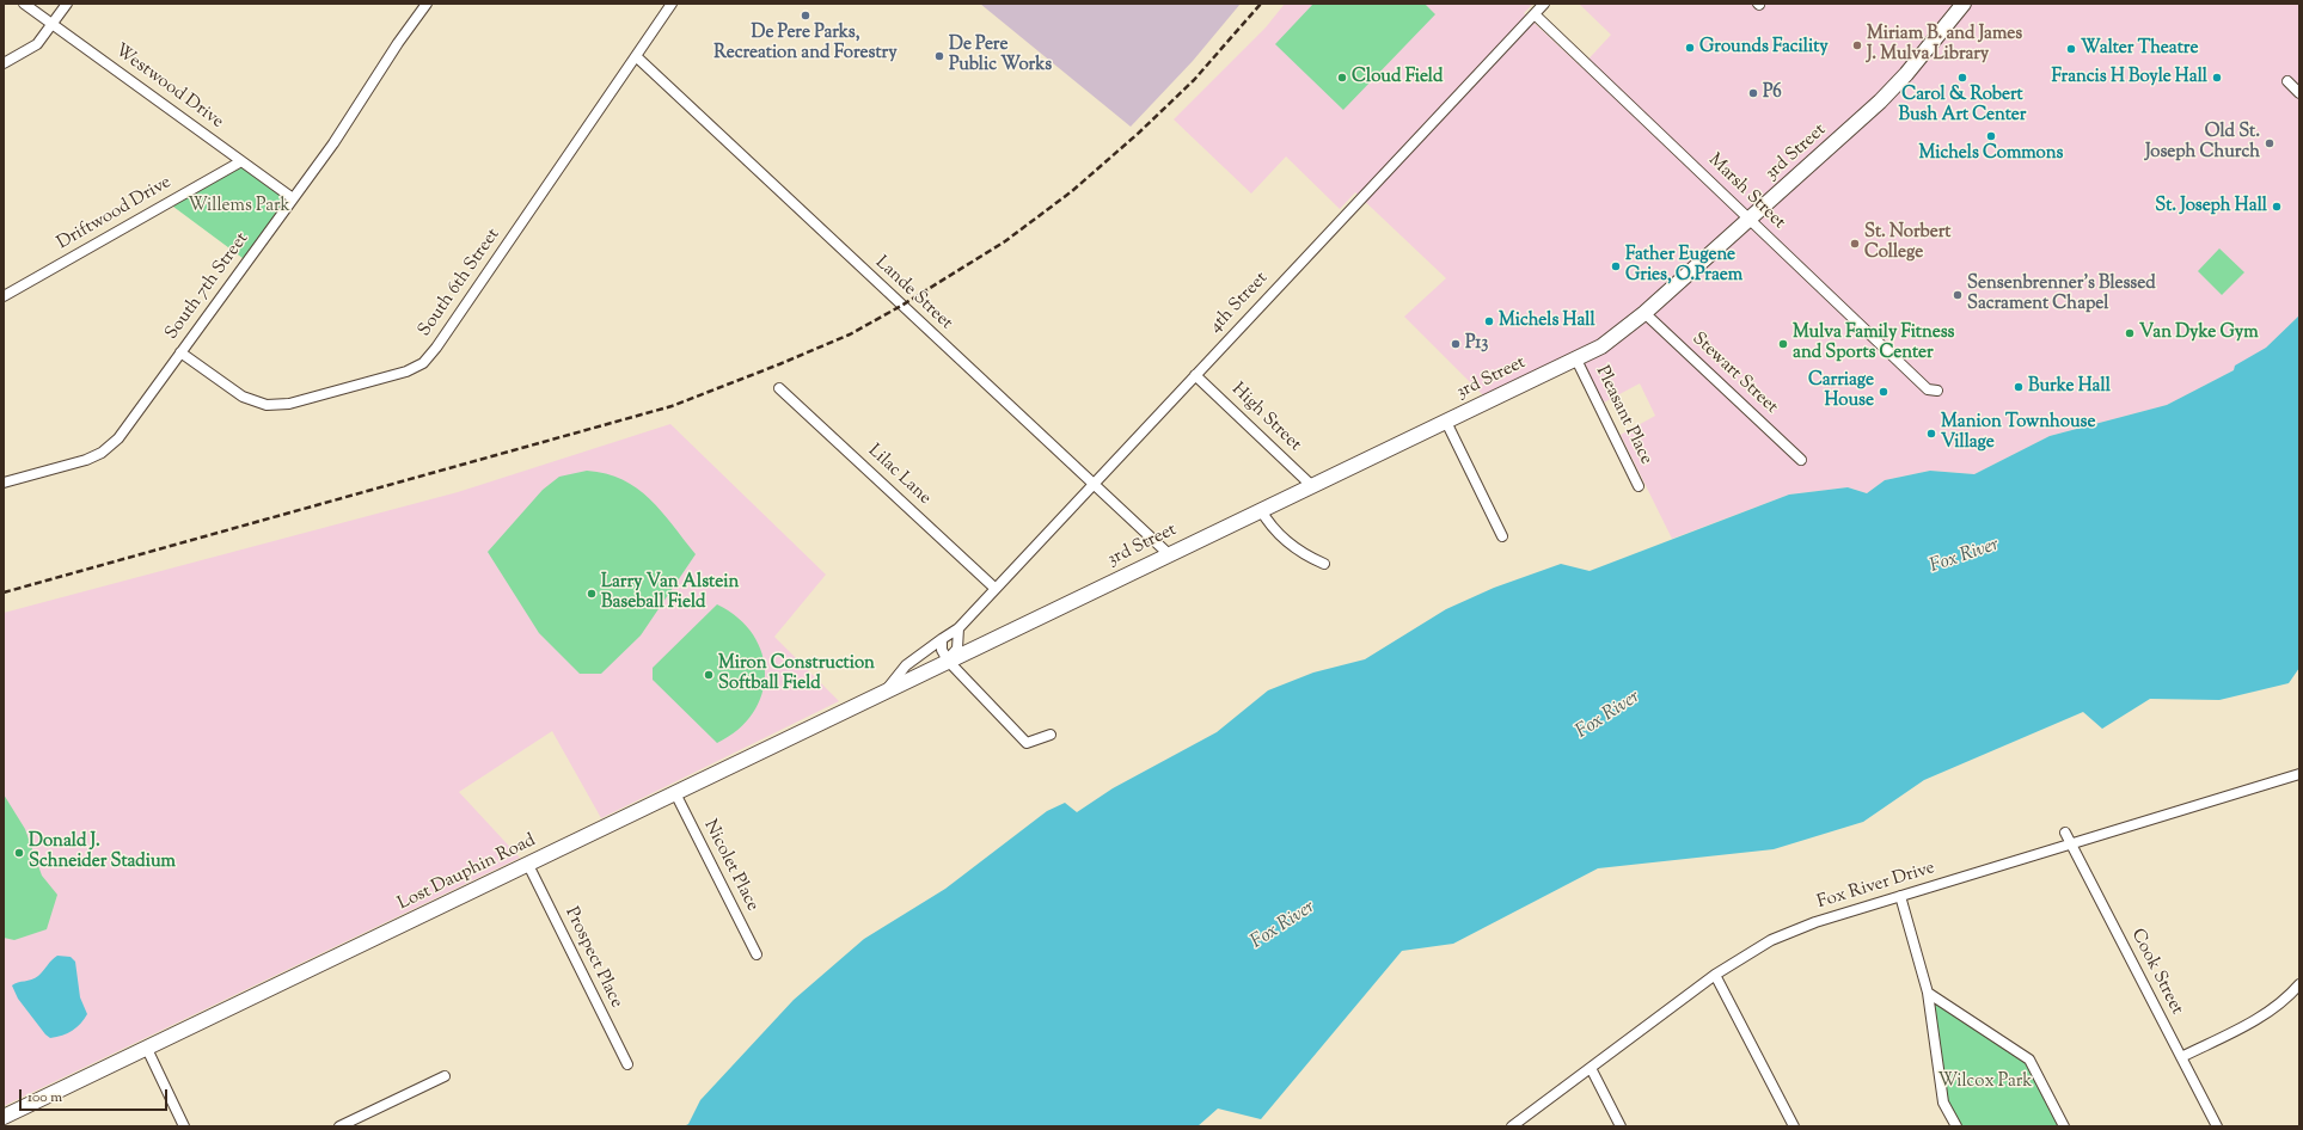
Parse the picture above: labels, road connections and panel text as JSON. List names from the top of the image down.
{
  "streets": {
    "main road": ["3rd Street", "Lost Dauphin Road"],
    "street": [
      "Westwood Drive",
      "Marsh Street",
      "Driftwood Drive",
      "South 6th Street",
      "South 7th Street",
      "Lande Street",
      "4th Street",
      "Stewart Street",
      "Pleasant Place",
      "High Street",
      "Lilac Lane",
      "Nicolet Place",
      "Fox River Drive",
      "Prospect Place",
      "Cook Street"
    ]
  },
  "crossings": [
    ["Westwood Drive", "Driftwood Drive"],
    ["Westwood Drive", "South 7th Street"],
    ["3rd Street", "Marsh Street"],
    ["3rd Street", "Lande Street"],
    ["3rd Street", "Stewart Street"],
    ["3rd Street", "Pleasant Place"],
    ["3rd Street", "High Street"],
    ["3rd Street", "Lost Dauphin Road"],
    ["Marsh Street", "4th Street"],
    ["South 6th Street", "South 7th Street"],
    ["South 6th Street", "Lande Street"],
    ["Lande Street", "4th Street"],
    ["4th Street", "High Street"],
    ["4th Street", "Lilac Lane"],
    ["4th Street", "Lost Dauphin Road"],
    ["Nicolet Place", "Lost Dauphin Road"],
    ["Lost Dauphin Road", "Prospect Place"],
    ["Fox River Drive", "Cook Street"]
  ],
  "water": ["Fox River"],
  "parks": ["Willems Park", "Wilcox Park"],
  "places": [
    "De Pere Parks, Recreation and Forestry",
    "Miriam B. and James J. Mulva Library",
    "Grounds Facility",
    "Walter Theatre",
    "De Pere Public Works",
    "Cloud Field",
    "Carol & Robert Bush Art Center",
    "Francis H Boyle Hall",
    "P6",
    "Michels Commons",
    "Old St. Joseph Church",
    "St. Joseph Hall",
    "St. Norbert College",
    "Father Eugene Gries, O.Praem",
    "Sensenbrenner's Blessed Sacrament Chapel",
    "Michels Hall",
    "Van Dyke Gym",
    "P13",
    "Mulva Family Fitness and Sports Center",
    "Burke Hall",
    "Carriage House",
    "Manion Townhouse Village",
    "Larry Van Alstein Baseball Field",
    "Miron Construction Softball Field",
    "Donald J. Schneider Stadium"
  ],
  "scale_bar": "100 m"
}
